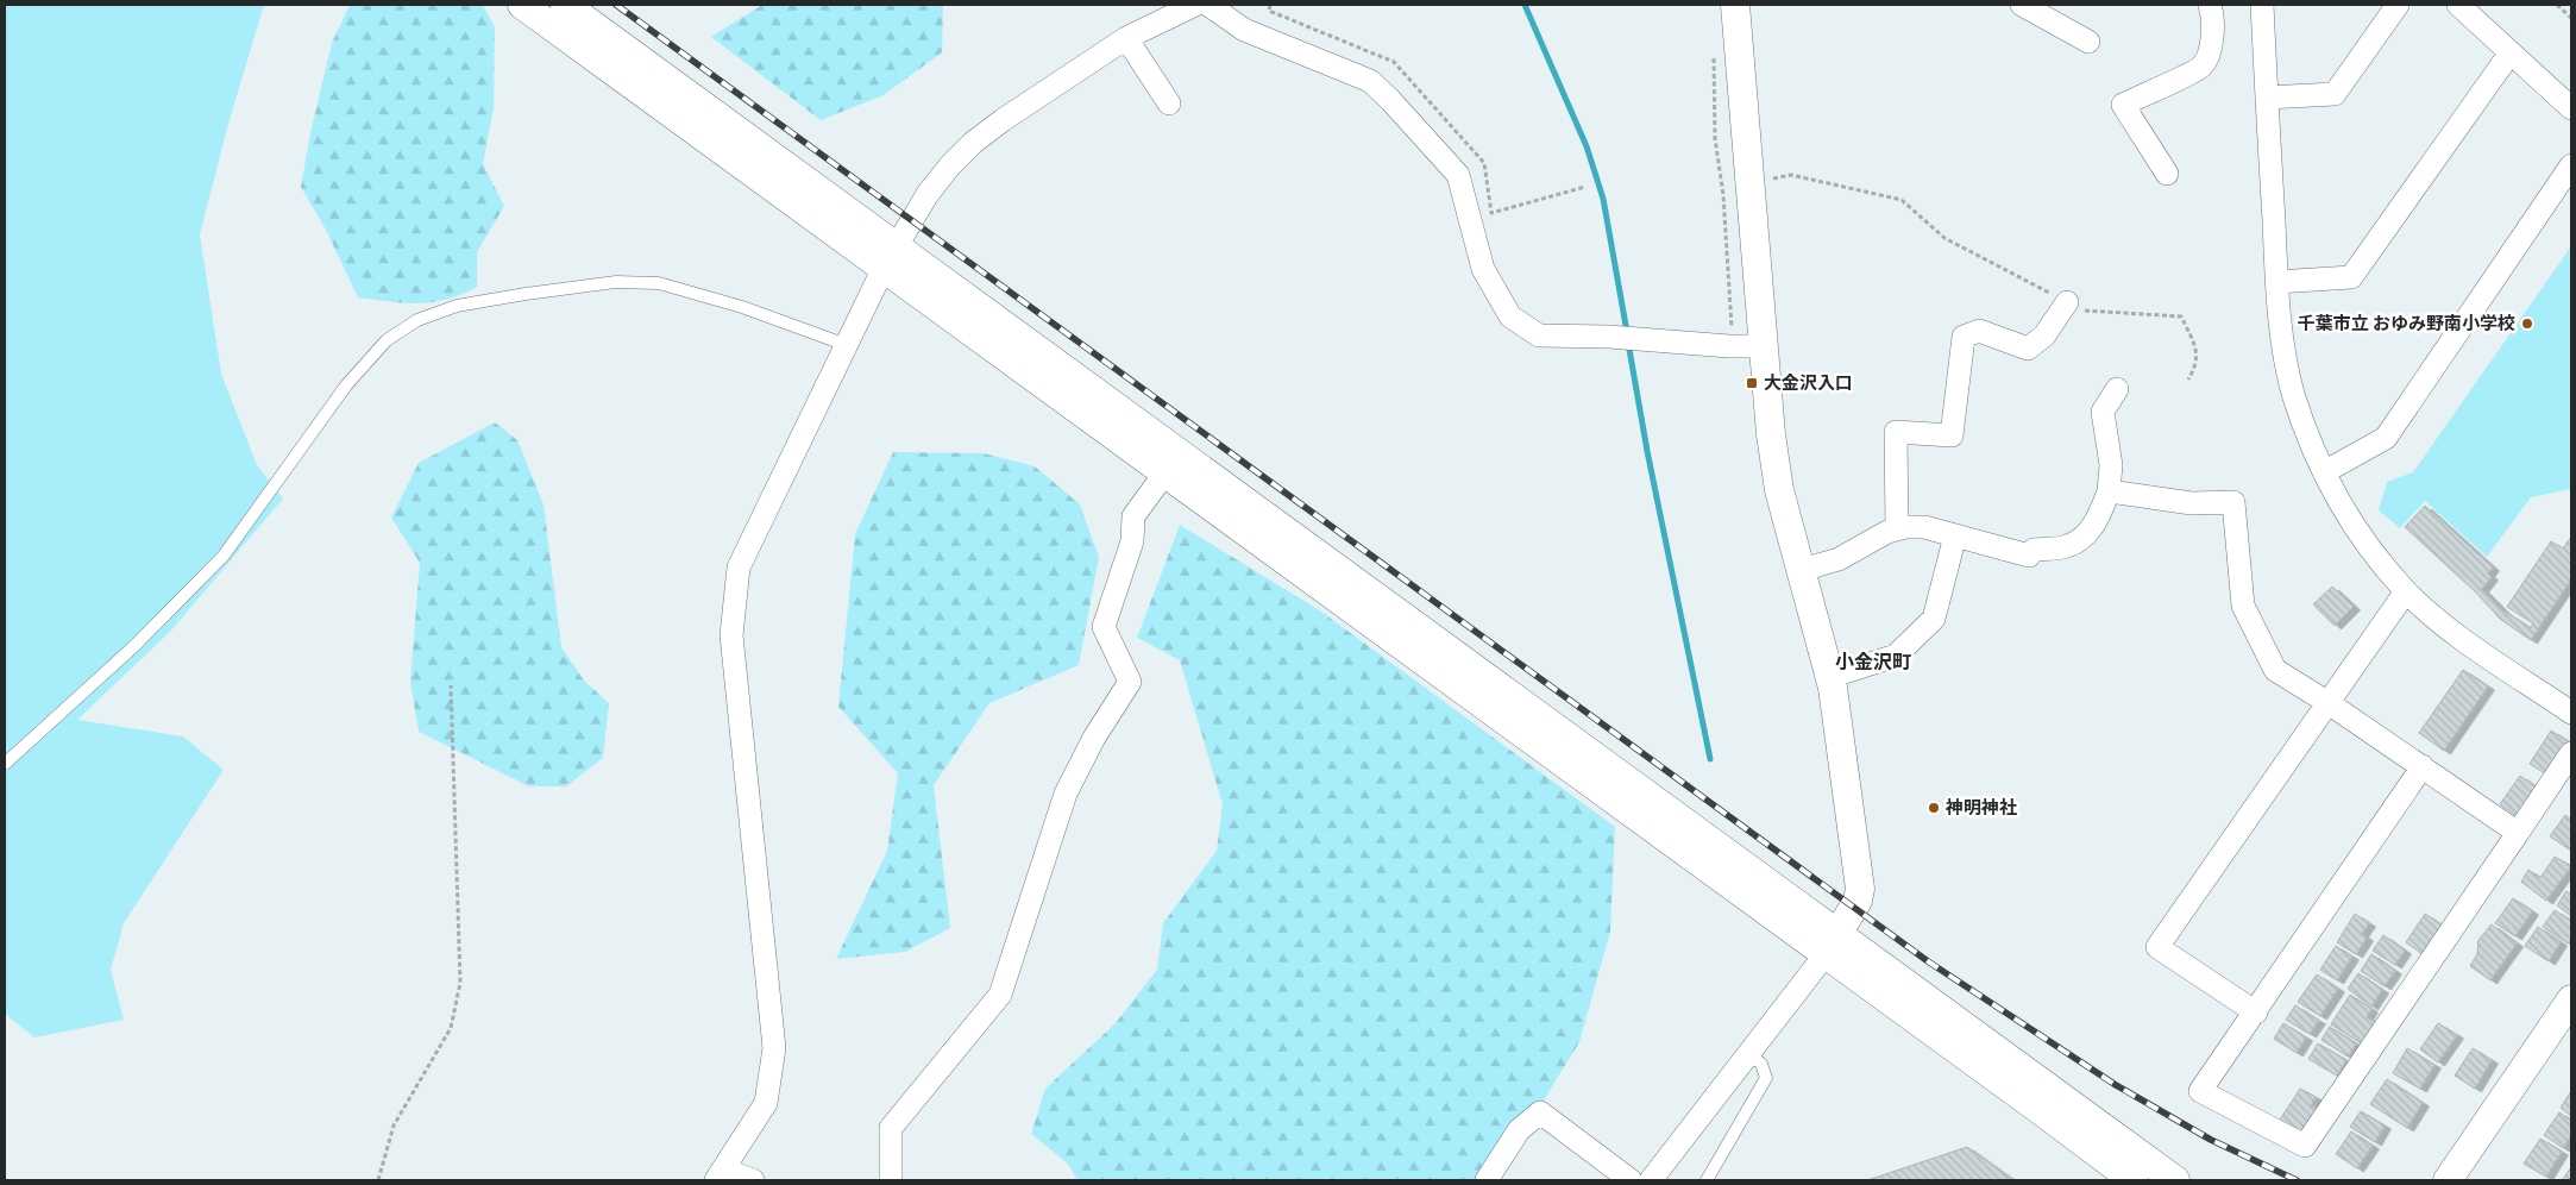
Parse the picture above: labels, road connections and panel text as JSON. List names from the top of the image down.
{
  "districts": ["小金沢町"],
  "places": {
    "other": ["千葉市立 おゆみ野南小学校", "神明神社"],
    "transit": ["大金沢入口"]
  }
}
